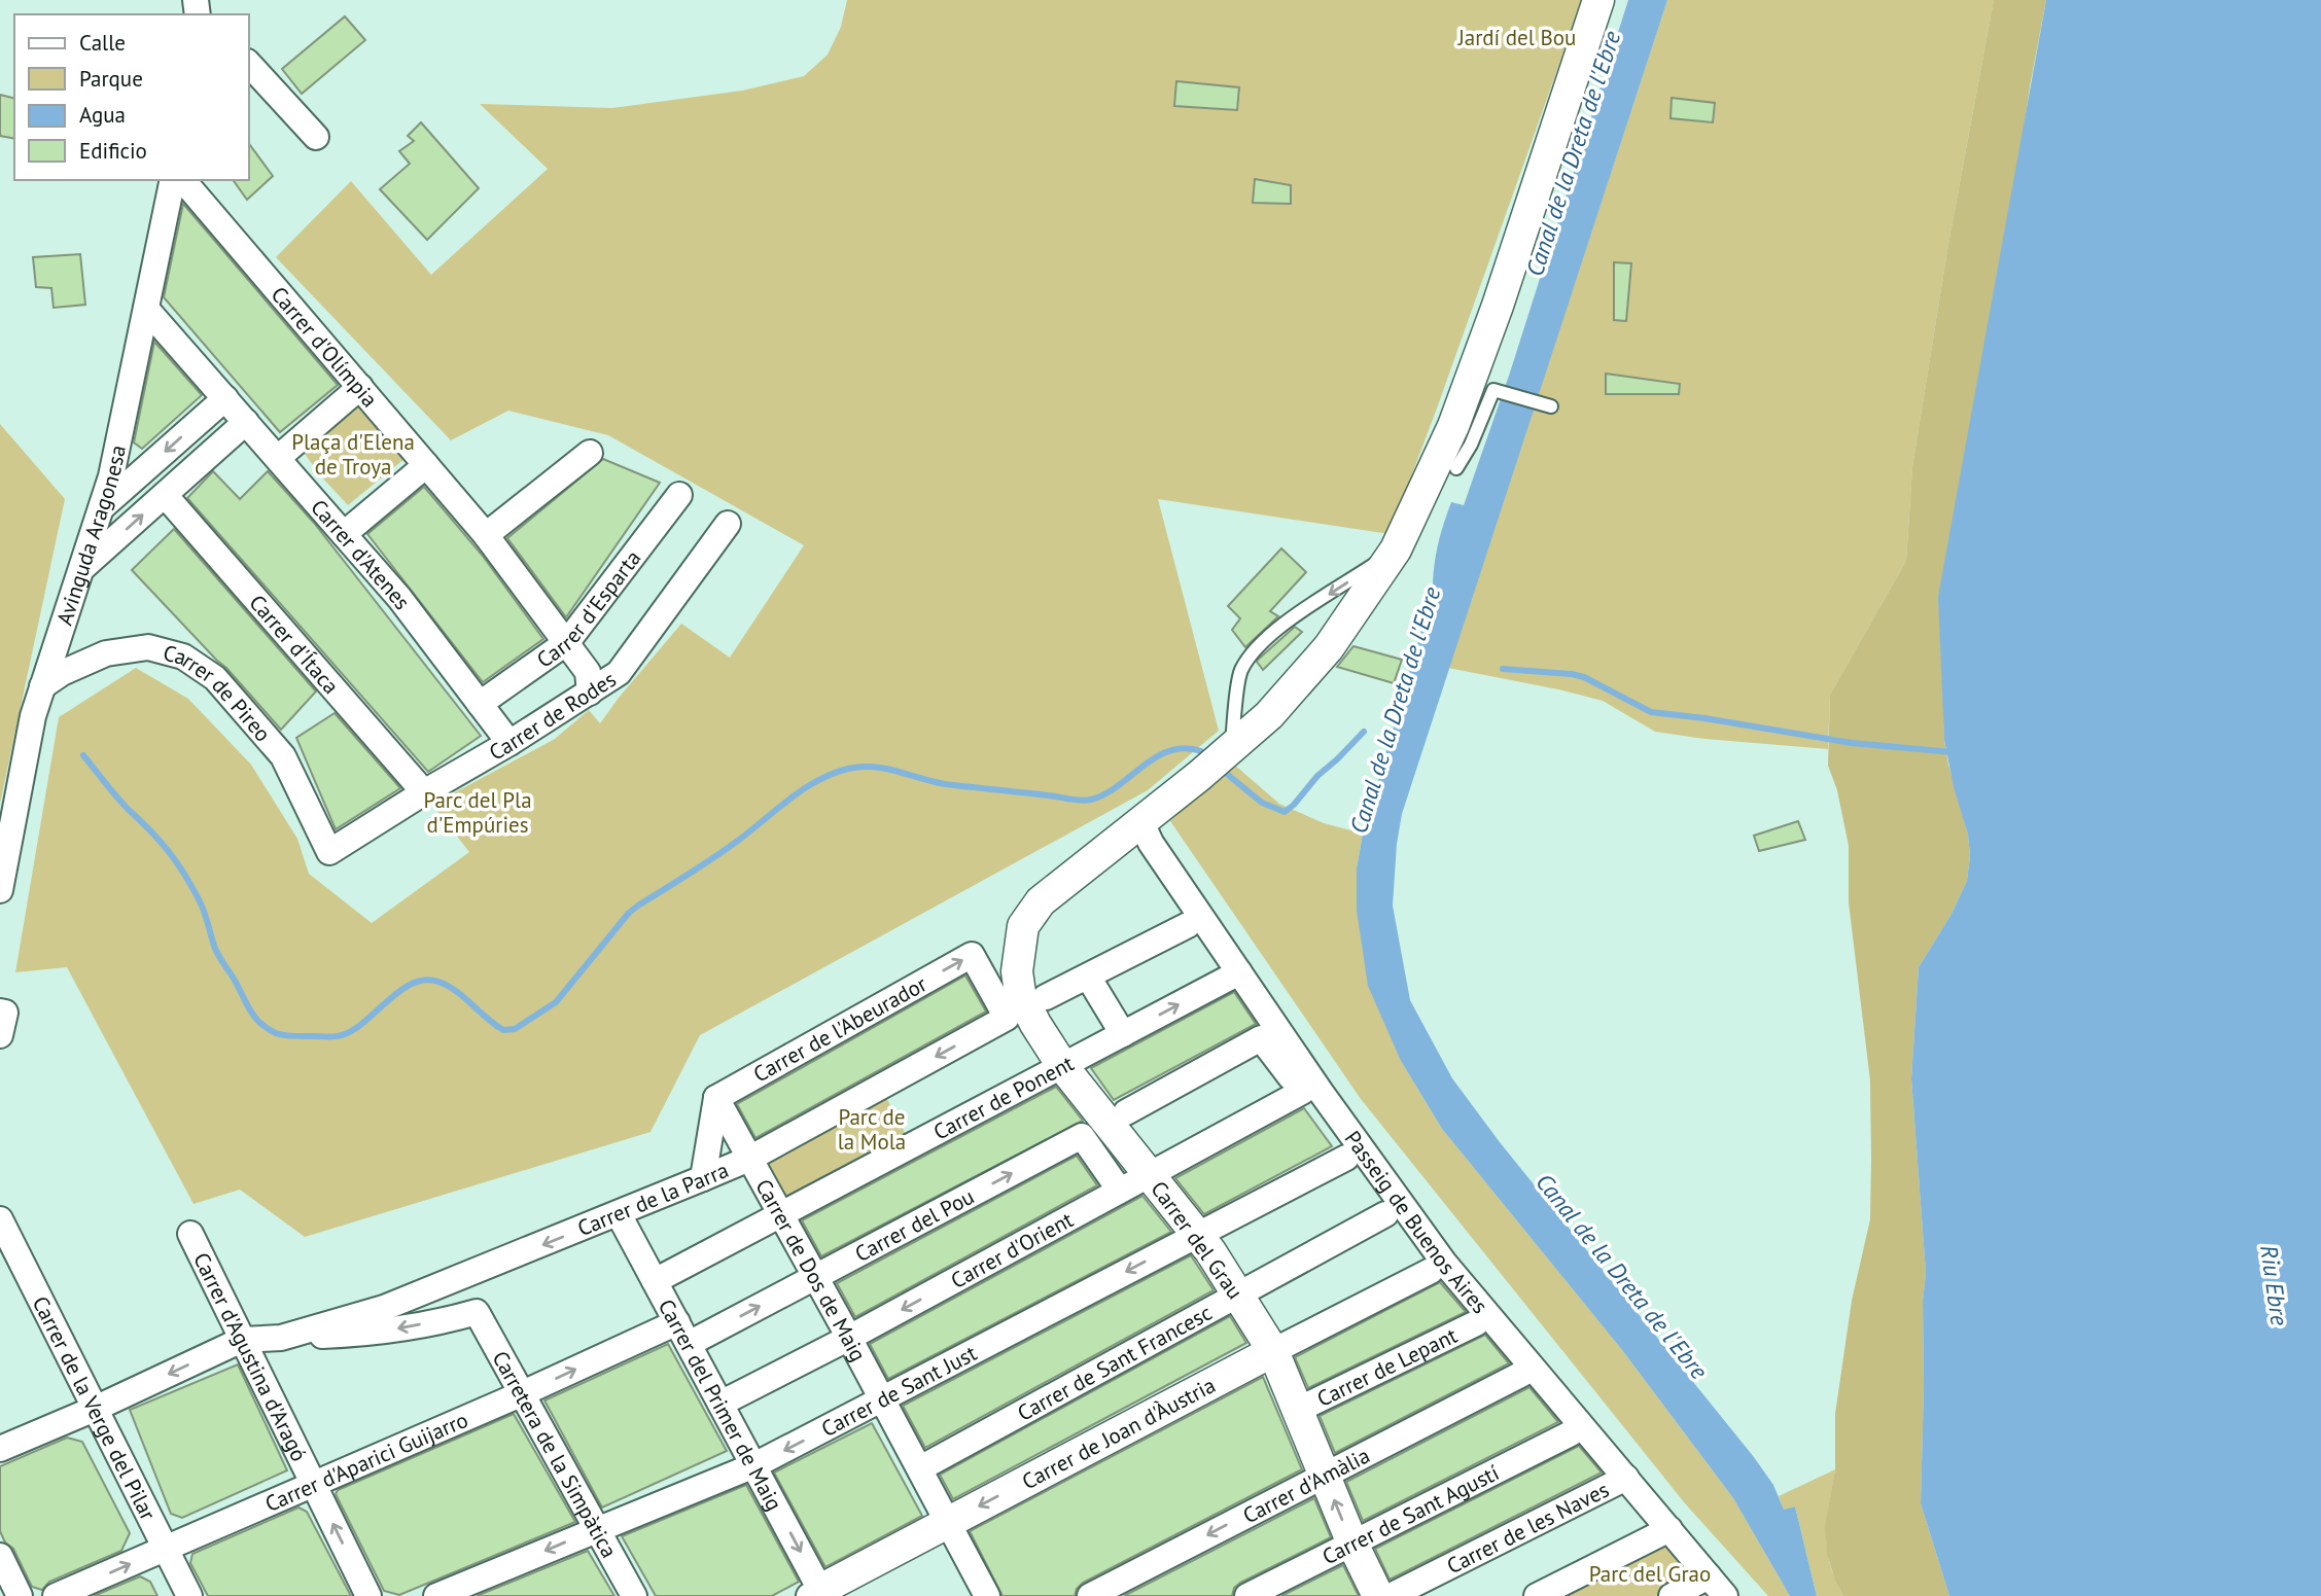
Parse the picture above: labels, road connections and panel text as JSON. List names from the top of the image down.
{
  "streets": {
    "street": [
      "Carrer d'Olímpia",
      "Avinguda Aragonesa",
      "Carrer d'Atenes",
      "Carrer d'Esparta",
      "Carrer d'Ítaca",
      "Carrer de Pireo",
      "Carrer de Rodes",
      "Carrer de l'Abeurador",
      "Carrer de Ponent",
      "Carrer de la Parra",
      "Passeig de Buenos Aires",
      "Carrer del Pou",
      "Carrer del Grau",
      "Carrer d'Orient",
      "Carrer de Dos de Maig",
      "Carrer d'Agustina d'Aragó",
      "Carrer de Sant Francesc",
      "Carrer de Lepant",
      "Carrer de Sant Just",
      "Carrer del Primer de Maig",
      "Carrer de la Verge del Pilar",
      "Carrer de Joan d'Àustria",
      "Carretera de la Simpàtica",
      "Carrer d'Aparici Guijarro",
      "Carrer d'Amàlia",
      "Carrer de Sant Agustí",
      "Carrer de les Naves"
    ]
  },
  "crossings": [
    ["Carrer d'Olímpia", "Carrer d'Esparta"],
    ["Carrer d'Olímpia", "Carrer de Rodes"],
    ["Avinguda Aragonesa", "Carrer d'Atenes"],
    ["Avinguda Aragonesa", "Carrer de Pireo"],
    ["Carrer d'Atenes", "Carrer d'Esparta"],
    ["Carrer d'Atenes", "Carrer de Rodes"],
    ["Carrer d'Ítaca", "Carrer de Rodes"],
    ["Carrer de Pireo", "Carrer de Rodes"],
    ["Carrer de l'Abeurador", "Carrer de la Parra"],
    ["Carrer de l'Abeurador", "Carrer de Dos de Maig"],
    ["Carrer de Ponent", "Passeig de Buenos Aires"],
    ["Carrer de Ponent", "Carrer del Grau"],
    ["Carrer de Ponent", "Carrer de Dos de Maig"],
    ["Carrer de Ponent", "Carrer del Primer de Maig"],
    ["Carrer de la Parra", "Carrer de Dos de Maig"],
    ["Carrer de la Parra", "Carrer d'Agustina d'Aragó"],
    ["Carrer de la Parra", "Carrer del Primer de Maig"],
    ["Carrer de la Parra", "Carretera de la Simpàtica"],
    ["Passeig de Buenos Aires", "Carrer del Grau"],
    ["Passeig de Buenos Aires", "Carrer d'Orient"],
    ["Passeig de Buenos Aires", "Carrer de les Naves"],
    ["Carrer del Pou", "Carrer d'Orient"],
    ["Carrer del Pou", "Carrer de Dos de Maig"],
    ["Carrer del Pou", "Carrer del Primer de Maig"],
    ["Carrer del Pou", "Carrer d'Aparici Guijarro"],
    ["Carrer del Grau", "Carrer d'Orient"],
    ["Carrer del Grau", "Carrer de Sant Francesc"],
    ["Carrer del Grau", "Carrer de Lepant"],
    ["Carrer del Grau", "Carrer de Sant Just"],
    ["Carrer del Grau", "Carrer de Joan d'Àustria"],
    ["Carrer del Grau", "Carrer d'Amàlia"],
    ["Carrer del Grau", "Carrer de Sant Agustí"],
    ["Carrer d'Orient", "Carrer de Dos de Maig"],
    ["Carrer d'Orient", "Carrer del Primer de Maig"],
    ["Carrer de Dos de Maig", "Carrer de Sant Francesc"],
    ["Carrer de Dos de Maig", "Carrer de Sant Just"],
    ["Carrer de Dos de Maig", "Carrer de Joan d'Àustria"],
    ["Carrer d'Agustina d'Aragó", "Carrer d'Aparici Guijarro"],
    ["Carrer de Sant Just", "Carrer del Primer de Maig"],
    ["Carrer de Sant Just", "Carretera de la Simpàtica"],
    ["Carrer del Primer de Maig", "Carrer de Joan d'Àustria"],
    ["Carrer del Primer de Maig", "Carrer d'Aparici Guijarro"],
    ["Carrer de la Verge del Pilar", "Carrer d'Aparici Guijarro"],
    ["Carretera de la Simpàtica", "Carrer d'Aparici Guijarro"]
  ],
  "one_way": [
    "Carrer de l'Abeurador",
    "Carrer de la Parra",
    "Carrer del Pou",
    "Carrer d'Orient",
    "Carrer de Sant Just",
    "Carrer de Joan d'Àustria",
    "Carrer d'Amàlia"
  ],
  "water": ["Canal de la Dreta de l'Ebre", "Riu Ebre"],
  "parks": [
    "Jardí del Bou",
    "Plaça d'Elena de Troya",
    "Parc del Pla d'Empúries",
    "Parc de la Mola",
    "Parc del Grao"
  ],
  "legend": [
    "Calle",
    "Parque",
    "Agua",
    "Edificio"
  ]
}
